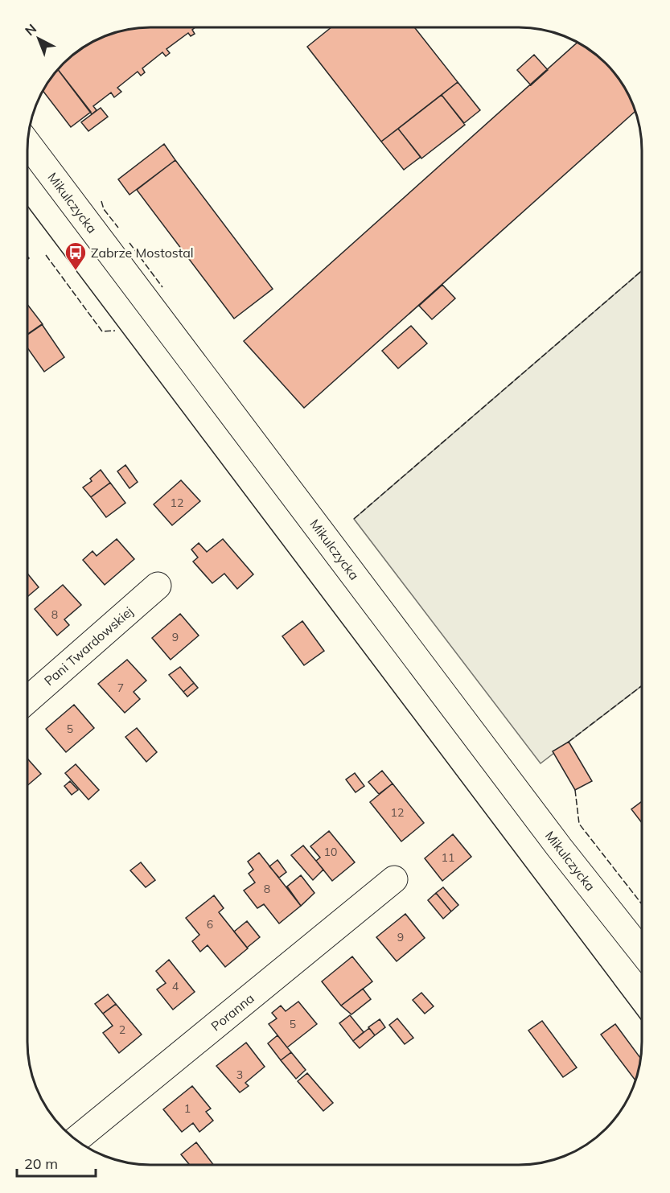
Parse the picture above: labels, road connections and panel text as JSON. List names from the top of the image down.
{
  "streets": {
    "main road": ["Mikulczycka", "Pani Twardowskiej", "Poranna"]
  },
  "places": {
    "bus stop": ["Zabrze Mostostal"]
  },
  "house_numbers": [
    "12",
    "8",
    "9",
    "7",
    "5",
    "12",
    "10",
    "11",
    "8",
    "6",
    "9",
    "4",
    "5",
    "2",
    "3",
    "1"
  ],
  "scale_bar": "20 m",
  "north": "top left"
}
